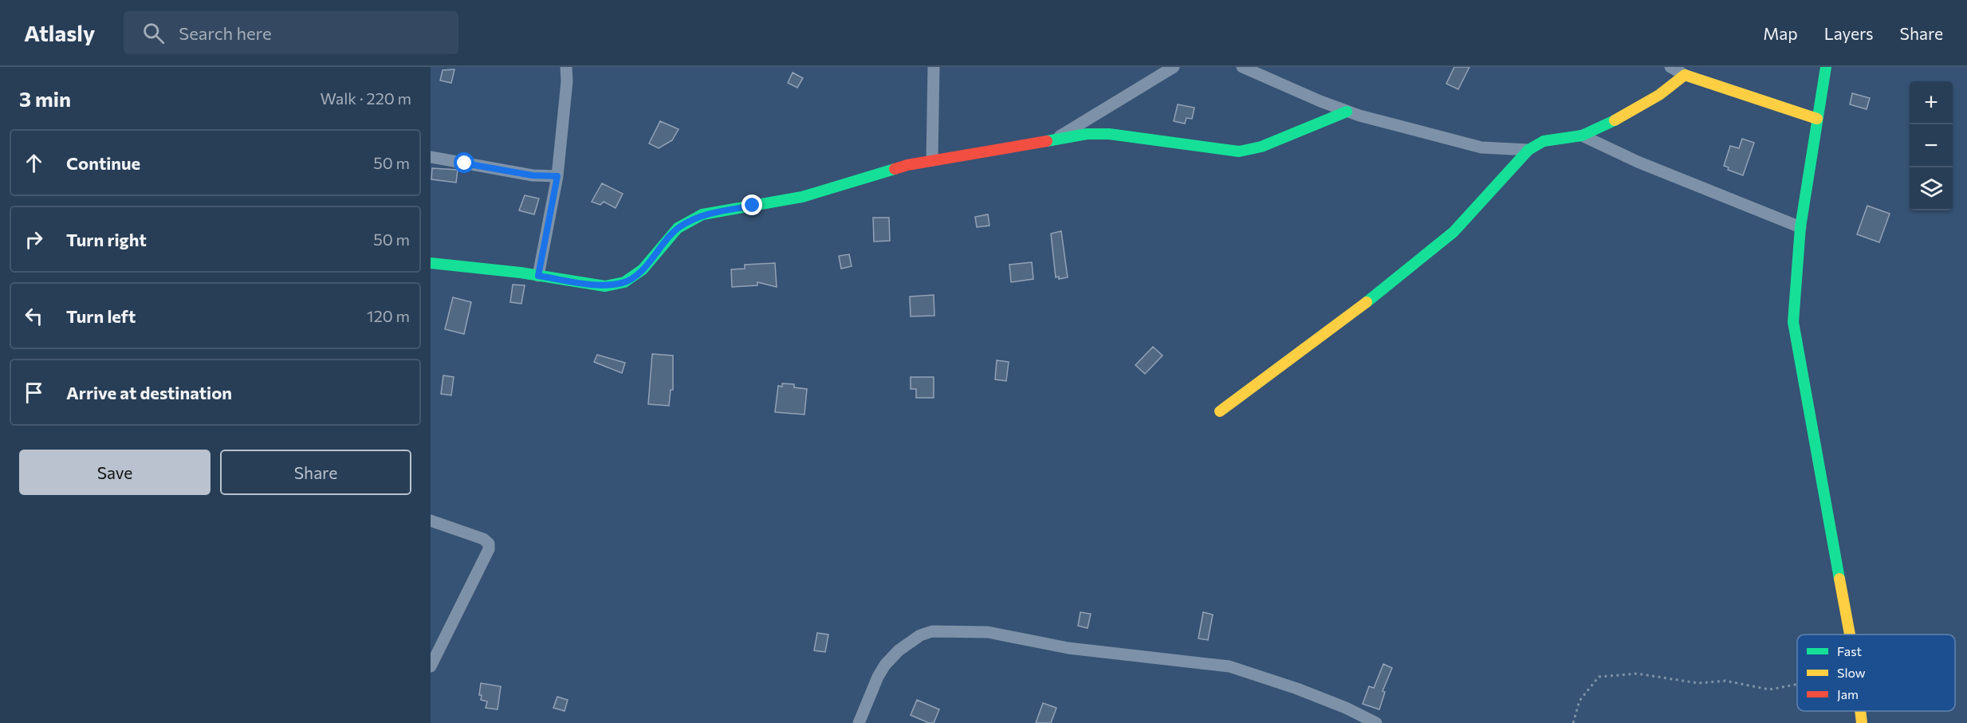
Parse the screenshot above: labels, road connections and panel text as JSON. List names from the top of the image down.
{
  "legend": ["Fast", "Slow", "Jam"],
  "page": {
    "header": "Atlasly",
    "search": "Search here",
    "nav": ["Map", "Layers", "Share"],
    "heading": ["3 min", "Walk · 220 m"],
    "map_buttons": ["+", "−"],
    "list": [
      ["Continue", "50 m"],
      ["Turn right", "50 m"],
      ["Turn left", "120 m"],
      "Arrive at destination"
    ],
    "buttons": ["Save", "Share"]
  }
}
